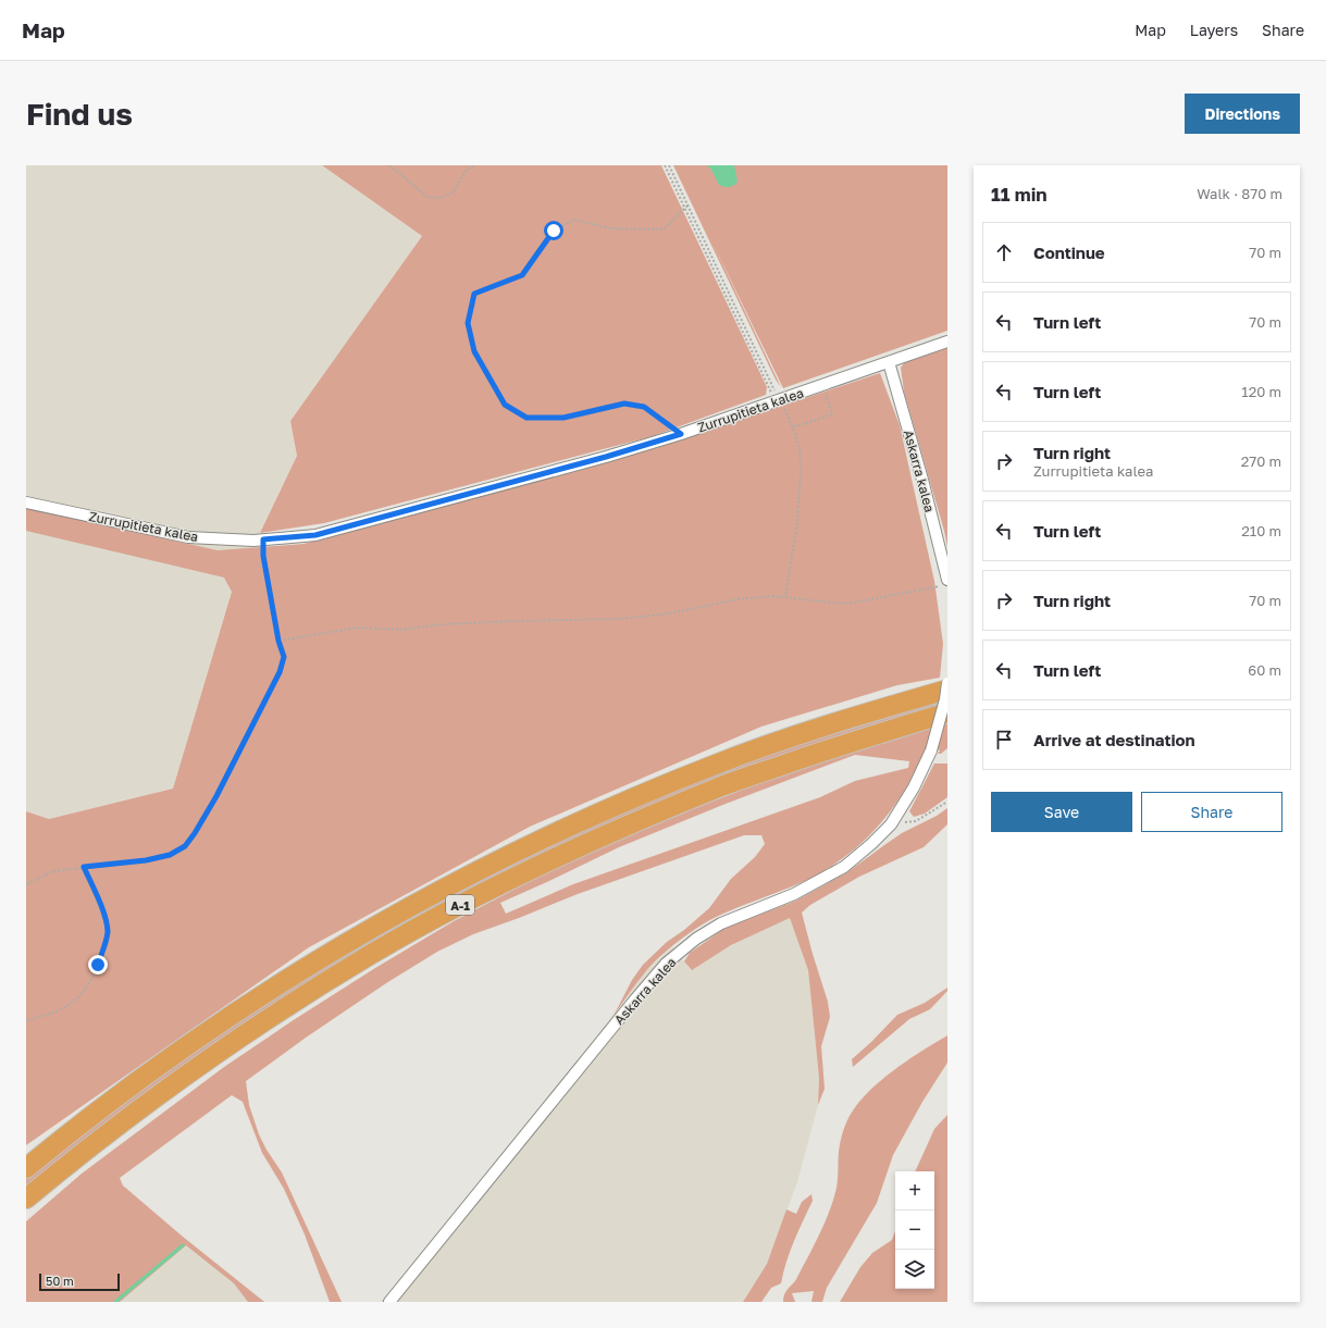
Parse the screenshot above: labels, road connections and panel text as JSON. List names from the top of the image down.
{
  "streets": {
    "highway": ["A-1"],
    "street": ["Zurrupitieta kalea", "Askarra kalea"]
  },
  "crossings": [
    ["Zurrupitieta kalea", "Askarra kalea"]
  ],
  "scale_bar": "50 m",
  "page": {
    "header": "Map",
    "nav": ["Map", "Layers", "Share"],
    "buttons": [
      "Directions",
      ["Save", "Share"]
    ],
    "title": "Find us",
    "heading": ["11 min", "Walk · 870 m"],
    "list": [
      ["Continue", "70 m"],
      ["Turn left", "70 m"],
      ["Turn left", "120 m"],
      ["Turn right", "Zurrupitieta kalea", "270 m"],
      ["Turn left", "210 m"],
      ["Turn right", "70 m"],
      ["Turn left", "60 m"],
      "Arrive at destination"
    ],
    "map_buttons": ["+", "−"],
    "scale": "50 m"
  }
}
